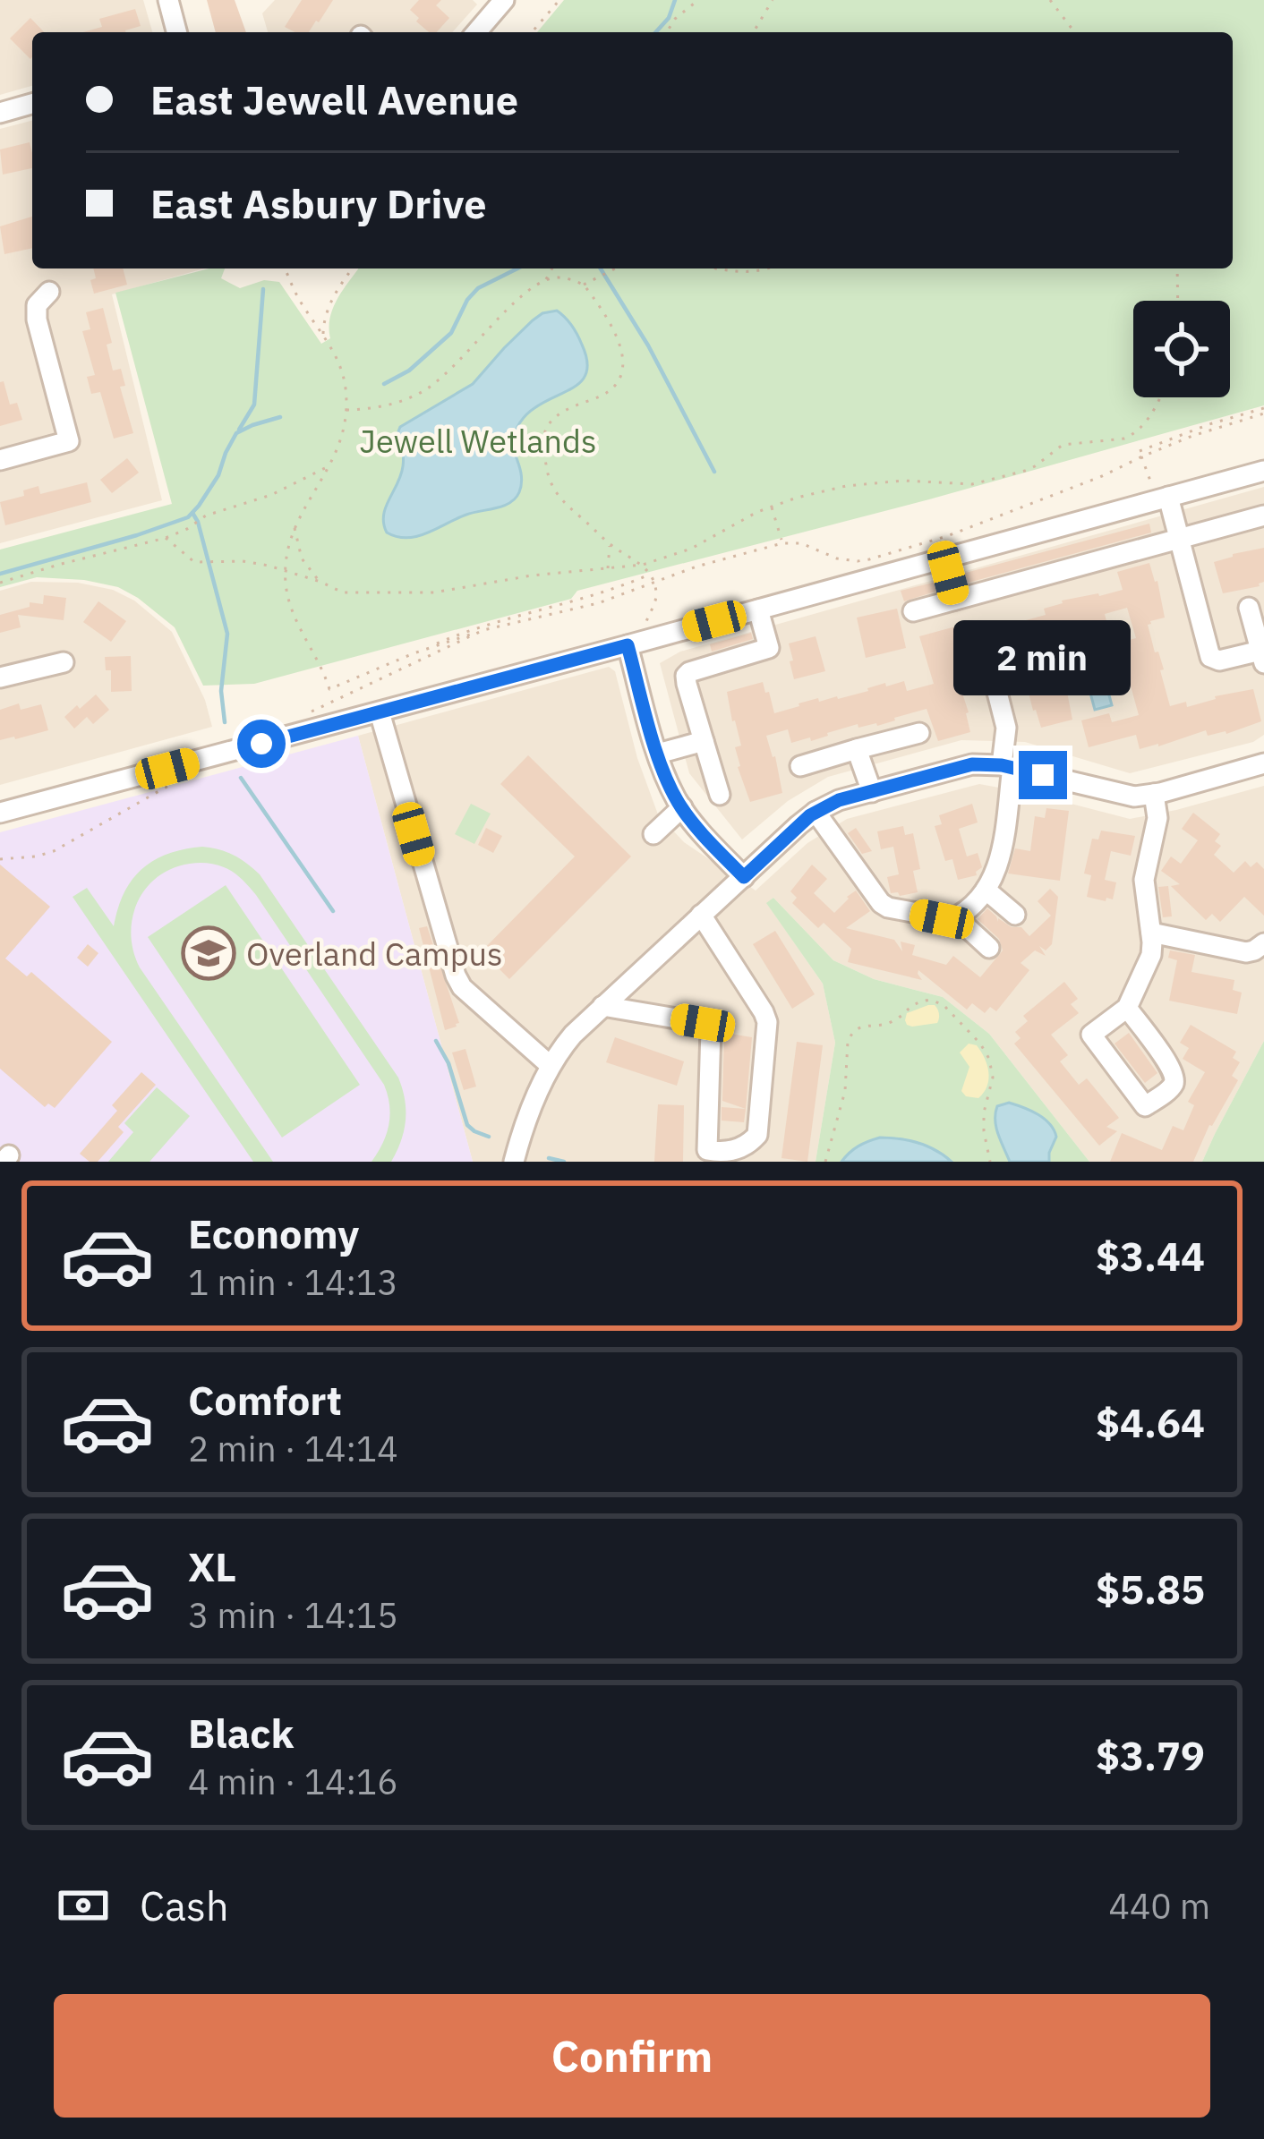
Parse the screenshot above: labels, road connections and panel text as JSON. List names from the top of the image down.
{
  "parks": ["Jewell Wetlands"],
  "places": {
    "school or university": ["Overland Campus"]
  },
  "page": {
    "banner": ["East Jewell Avenue", "East Asbury Drive"],
    "bubble": "2 min",
    "list": [
      {
        "name": "Economy",
        "note": "1 min · 14:13",
        "value": "$3.44"
      },
      {
        "name": "Comfort",
        "note": "2 min · 14:14",
        "value": "$4.64"
      },
      {
        "name": "XL",
        "note": "3 min · 14:15",
        "value": "$5.85"
      },
      {
        "name": "Black",
        "note": "4 min · 14:16",
        "value": "$3.79"
      }
    ],
    "pay": ["Cash", "440 m"],
    "buttons": "Confirm"
  }
}
